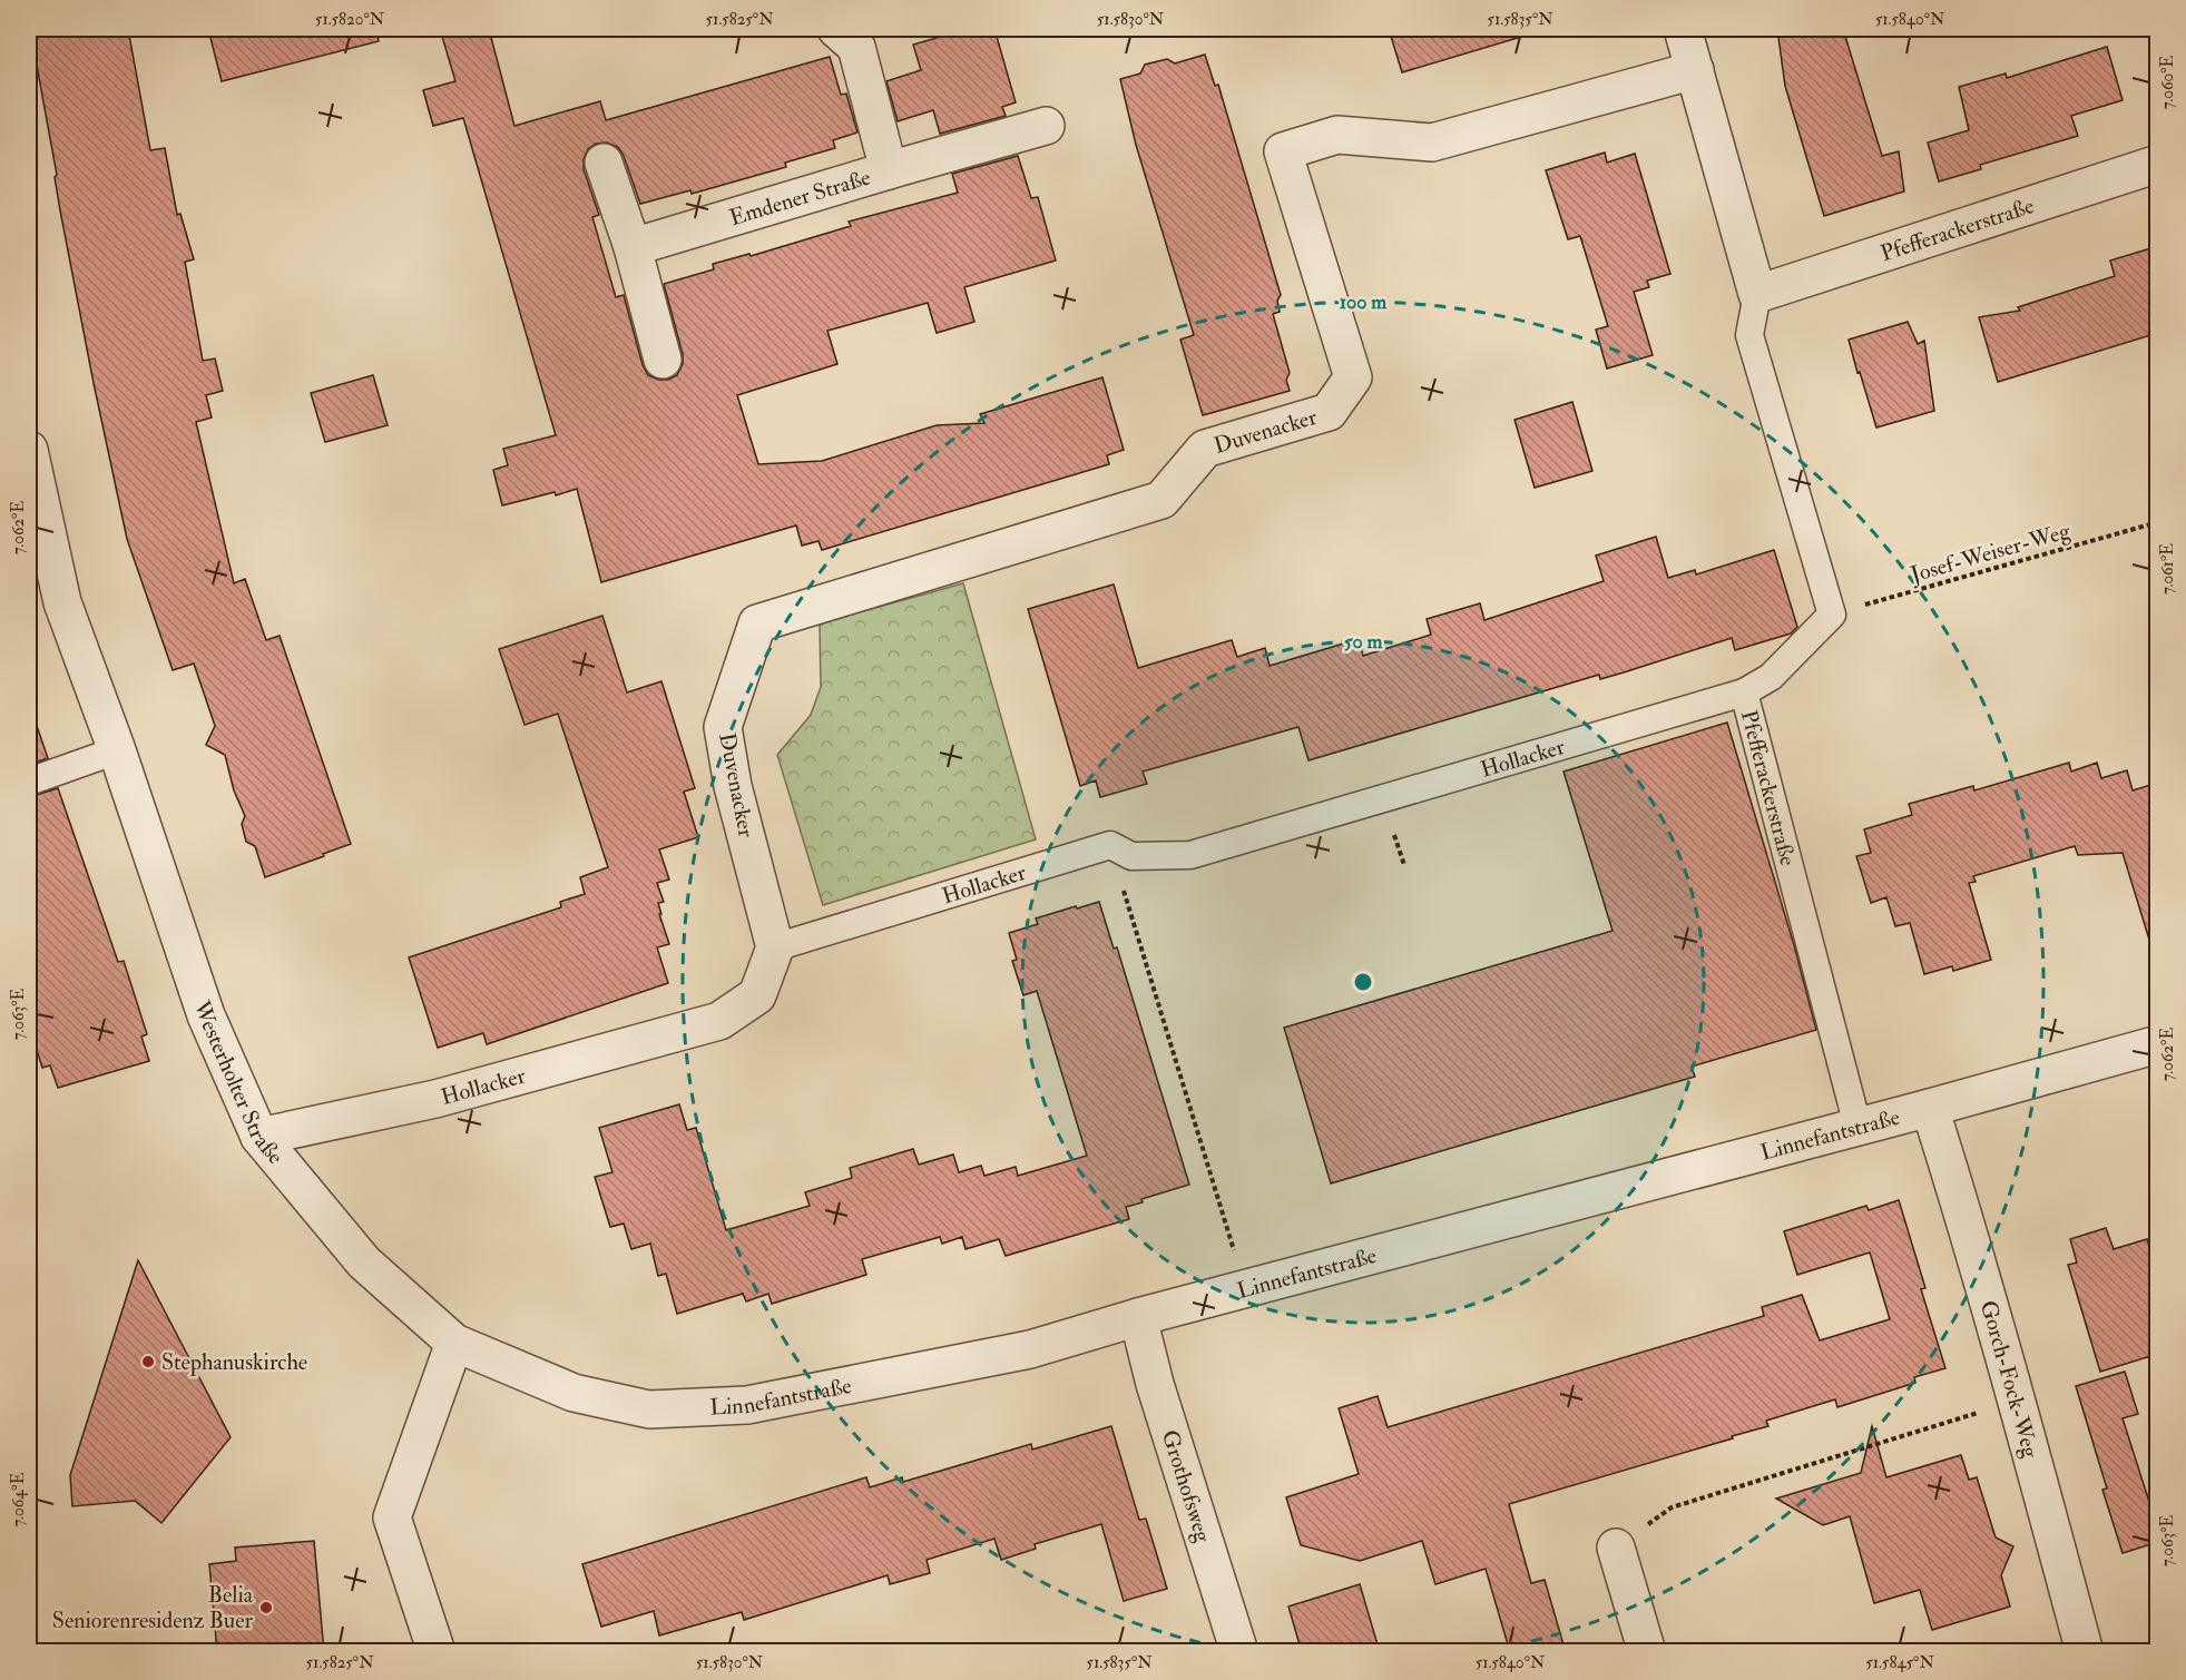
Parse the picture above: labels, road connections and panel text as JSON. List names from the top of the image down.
{
  "streets": {
    "street": [
      "Emdener Straße",
      "Pfefferackerstraße",
      "Duvenacker",
      "Hollacker",
      "Westerholter Straße",
      "Linnefantstraße",
      "Gorch-Fock-Weg",
      "Grothofsweg"
    ],
    "path": ["Josef-Weiser-Weg"]
  },
  "crossings": [
    ["Pfefferackerstraße", "Josef-Weiser-Weg"],
    ["Pfefferackerstraße", "Hollacker"],
    ["Pfefferackerstraße", "Linnefantstraße"],
    ["Duvenacker", "Hollacker"],
    ["Hollacker", "Westerholter Straße"],
    ["Westerholter Straße", "Linnefantstraße"],
    ["Linnefantstraße", "Gorch-Fock-Weg"],
    ["Linnefantstraße", "Grothofsweg"]
  ],
  "places": ["Stephanuskirche", "Belia Seniorenresidenz Buer"],
  "coordinates": [
    "51.5820°N",
    "51.5825°N",
    "51.5830°N",
    "51.5835°N",
    "51.5840°N",
    "7.060°E",
    "7.062°E",
    "7.061°E",
    "7.063°E",
    "7.064°E",
    "51.5845°N"
  ],
  "rings": ["100 m", "50 m"]
}
